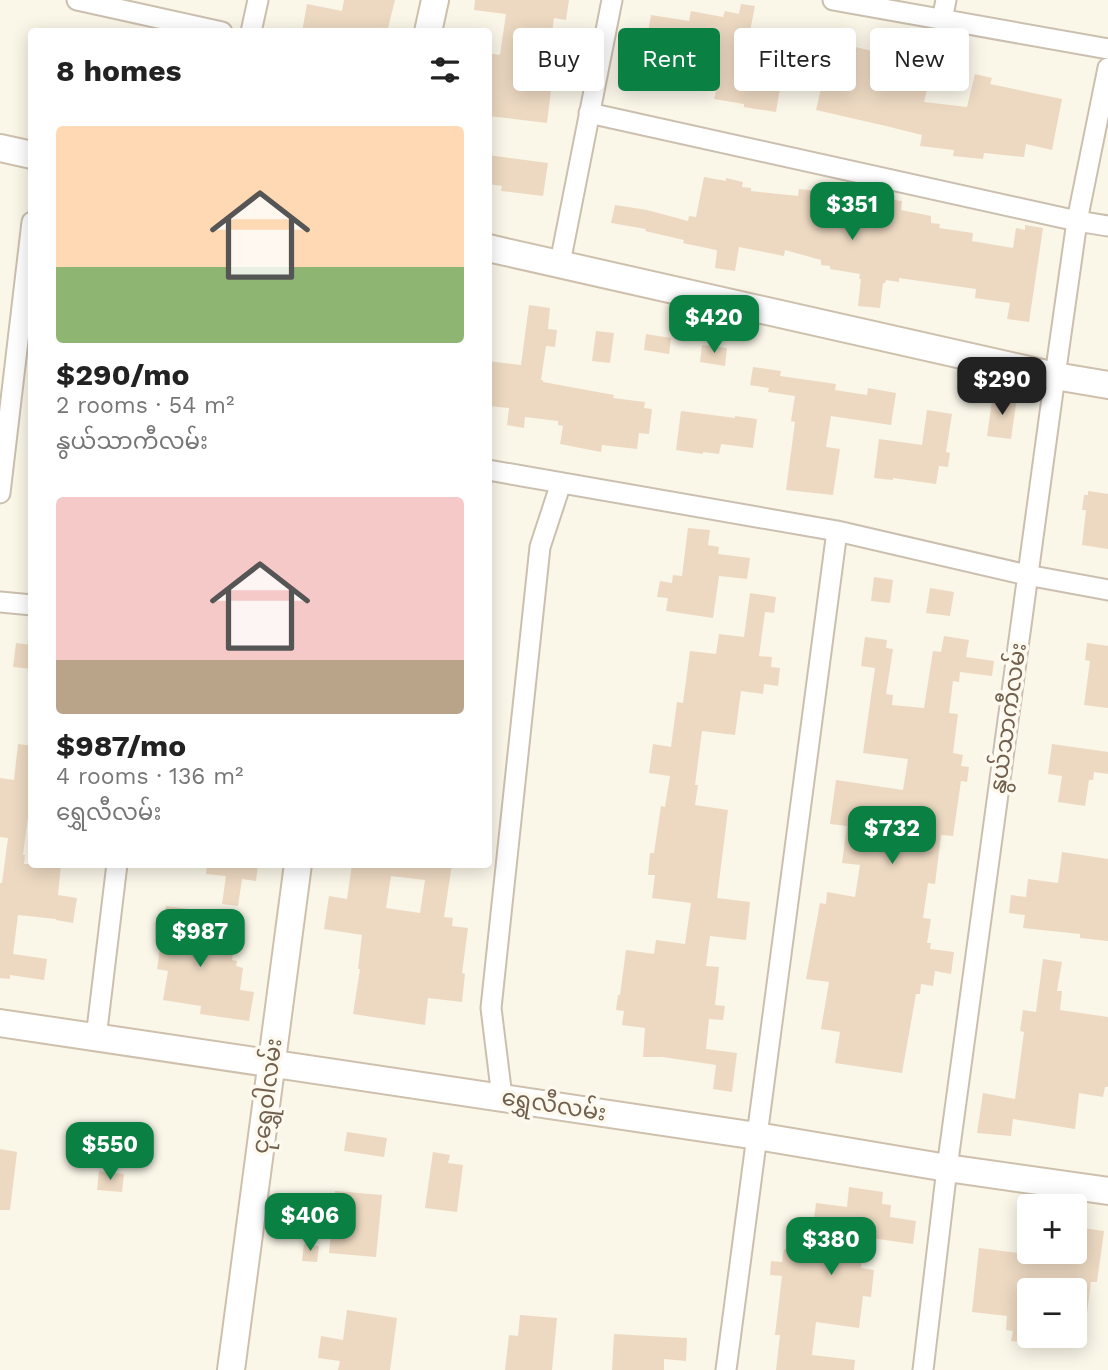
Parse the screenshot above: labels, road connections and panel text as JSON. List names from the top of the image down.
{
  "streets": {
    "street": ["နွယ်သာကီလမ်း", "ငုရွှေဝါလမ်း", "ရွှေလီလမ်း"]
  },
  "crossings": [
    ["နွယ်သာကီလမ်း", "ရွှေလီလမ်း"],
    ["ငုရွှေဝါလမ်း", "ရွှေလီလမ်း"]
  ],
  "page": {
    "chip": [
      "Buy",
      "Rent",
      "Filters",
      "New"
    ],
    "heading": "8 homes",
    "list": [
      {
        "name": "$290/mo",
        "note": "2 rooms · 54 m² · နွယ်သာကီလမ်း"
      },
      {
        "name": "$987/mo",
        "note": "4 rooms · 136 m² · ရွှေလီလမ်း"
      }
    ],
    "price": [
      "$351",
      "$420",
      "$290",
      "$732",
      "$987",
      "$550",
      "$406",
      "$380"
    ],
    "map_buttons": ["+", "−"]
  }
}
